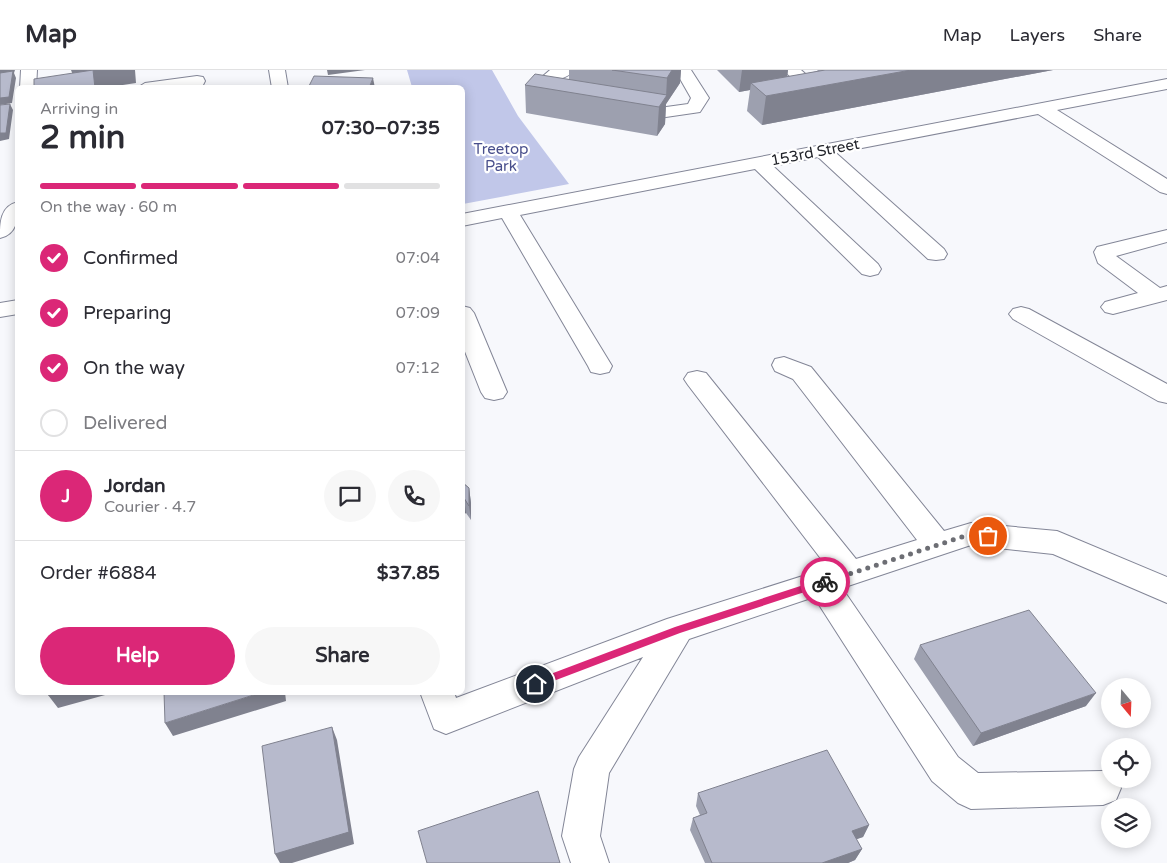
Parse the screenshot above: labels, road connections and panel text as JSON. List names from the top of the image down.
{
  "streets": {
    "street": ["153rd Street"]
  },
  "parks": ["Treetop Park"],
  "north": "bottom",
  "page": {
    "header": "Map",
    "nav": ["Map", "Layers", "Share"],
    "heading": ["2 min", "Arriving in", "07:30–07:35"],
    "panel": [
      "Jordan",
      "Courier · 4.7",
      "Order #6884",
      "$37.85"
    ],
    "bar": "On the way · 60 m",
    "list": [
      ["Confirmed", "07:04"],
      ["Preparing", "07:09"],
      ["On the way", "07:12"],
      "Delivered"
    ],
    "round": "J",
    "buttons": ["Help", "Share"]
  }
}
